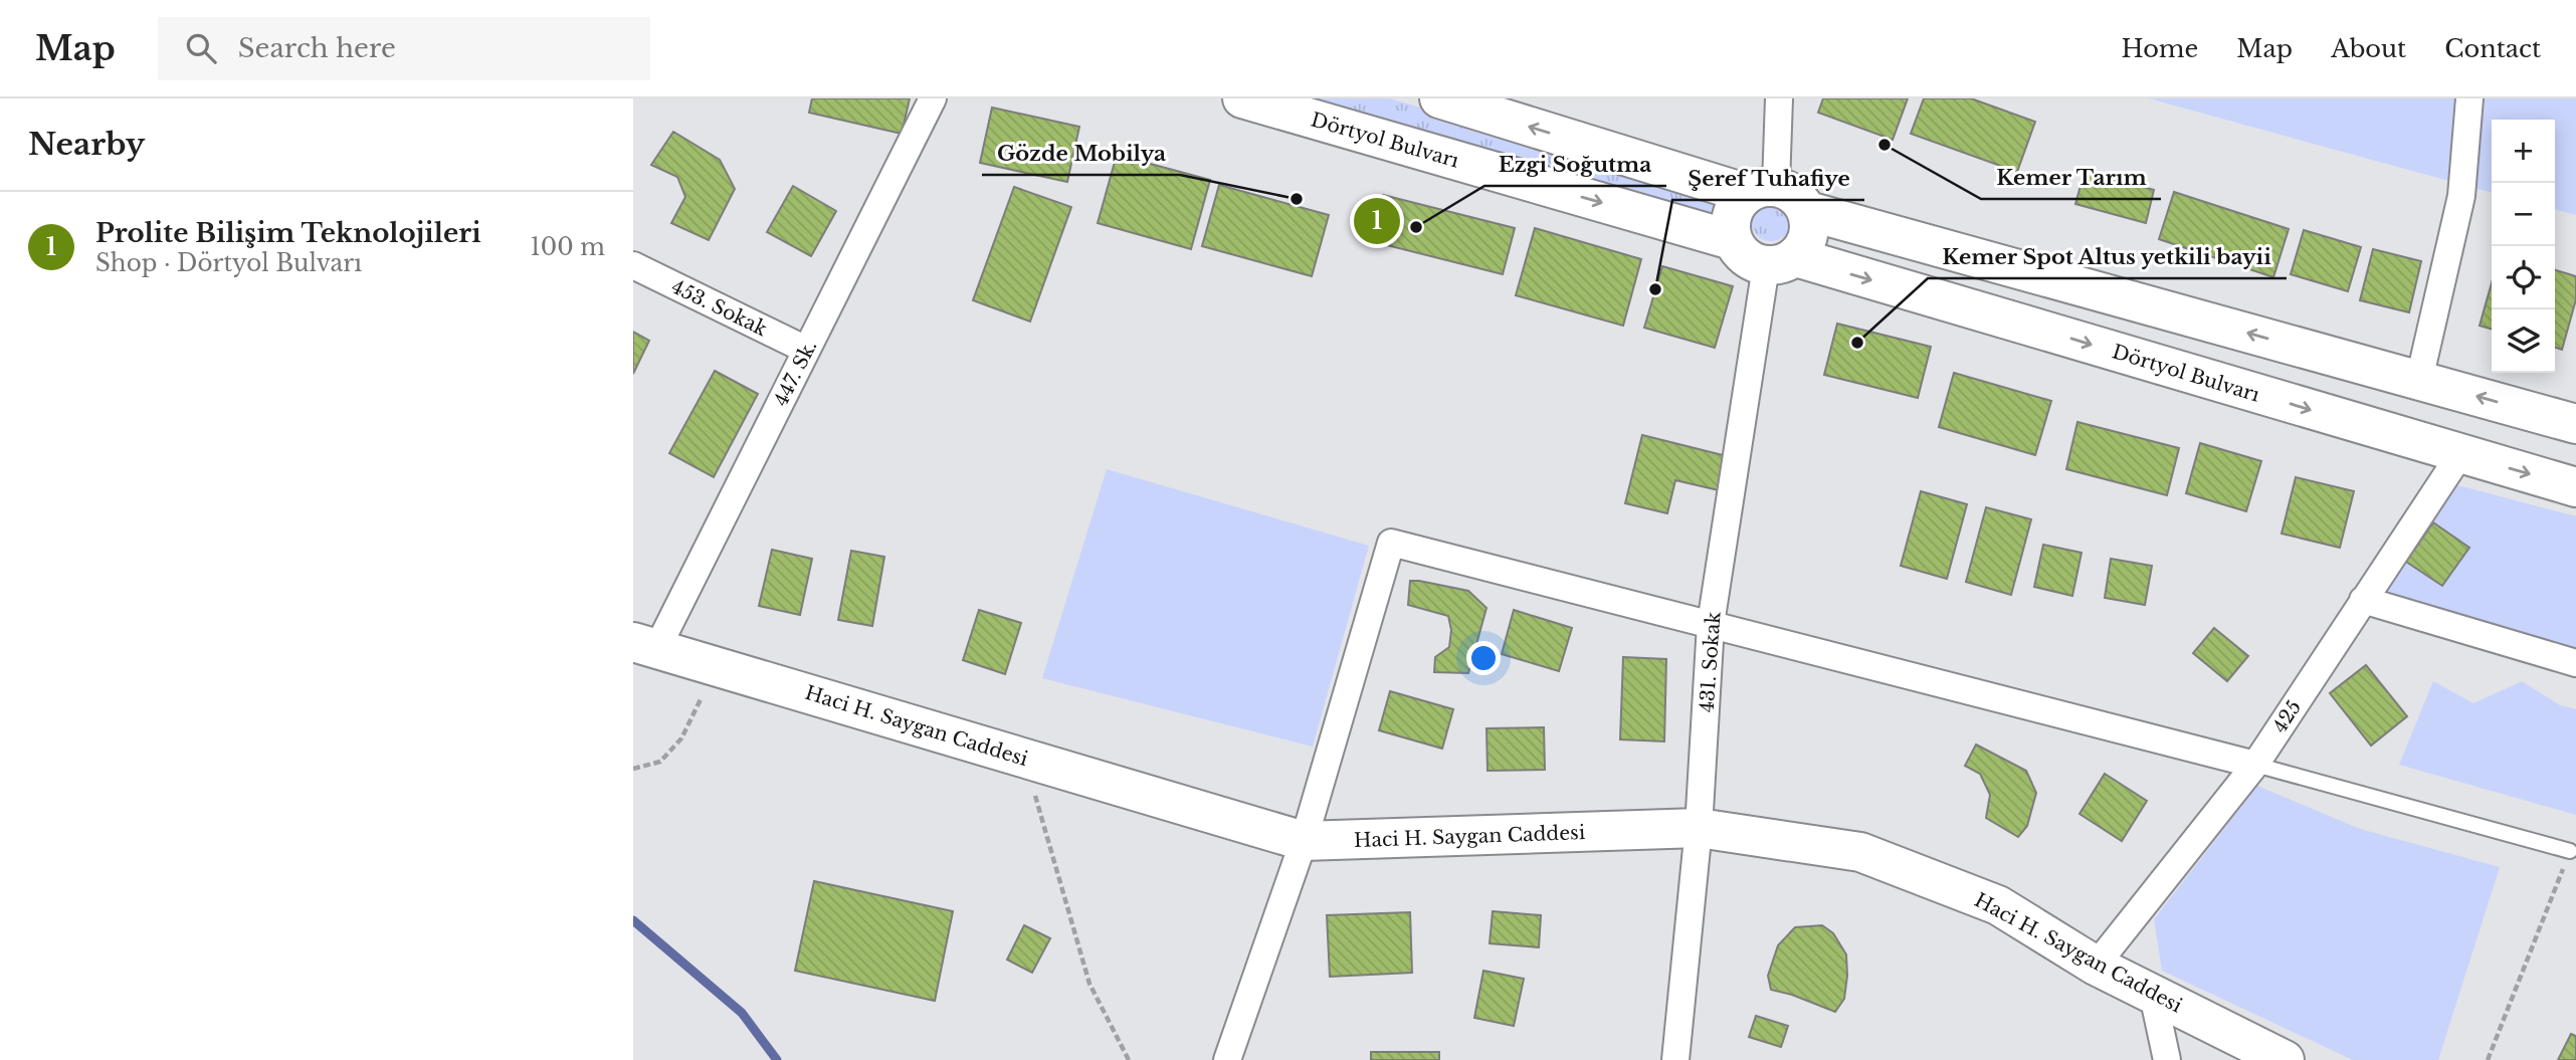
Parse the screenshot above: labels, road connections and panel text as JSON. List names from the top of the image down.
{
  "streets": {
    "main road": ["Dörtyol Bulvarı", "Haci H. Saygan Caddesi"],
    "street": [
      "453. Sokak",
      "447. Sk.",
      "431. Sokak",
      "425"
    ]
  },
  "crossings": [
    ["Dörtyol Bulvarı", "431. Sokak"],
    ["Dörtyol Bulvarı", "425"],
    ["453. Sokak", "447. Sk."],
    ["447. Sk.", "Haci H. Saygan Caddesi"],
    ["431. Sokak", "Haci H. Saygan Caddesi"],
    ["425", "Haci H. Saygan Caddesi"]
  ],
  "places": [
    "Kemer Tarım",
    "Gözde Mobilya",
    "Ezgi Soğutma",
    "Şeref Tuhafiye",
    "Kemer Spot Altus yetkili bayii"
  ],
  "page": {
    "header": "Map",
    "search": "Search here",
    "nav": [
      "Home",
      "Map",
      "About",
      "Contact"
    ],
    "heading": "Nearby",
    "map_buttons": ["+", "−"],
    "list": [
      {
        "mark": "1",
        "name": "Prolite Bilişim Teknolojileri",
        "note": "Shop · Dörtyol Bulvarı",
        "value": "100 m"
      }
    ],
    "pins": "1"
  }
}
